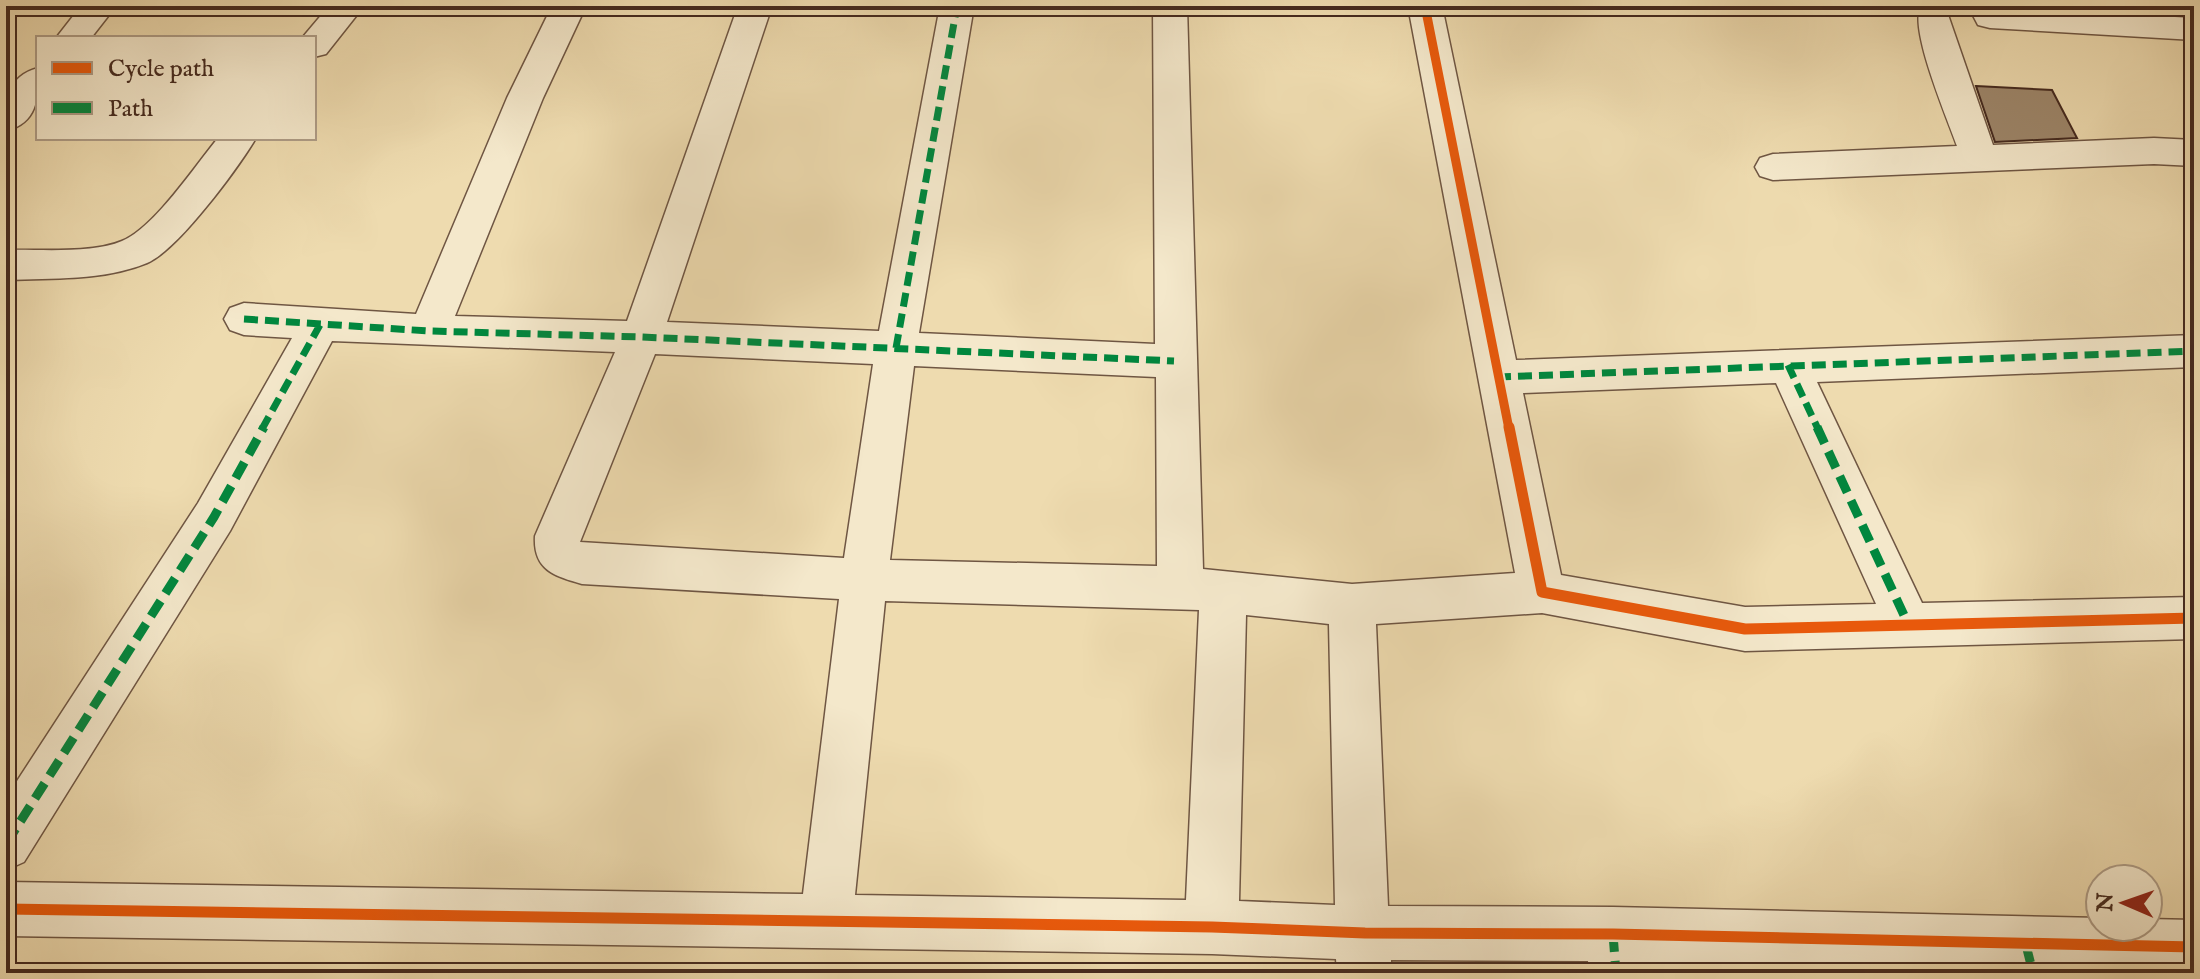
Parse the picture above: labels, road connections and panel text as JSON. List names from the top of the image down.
{
  "legend": ["Cycle path", "Path"],
  "north": "left"
}
